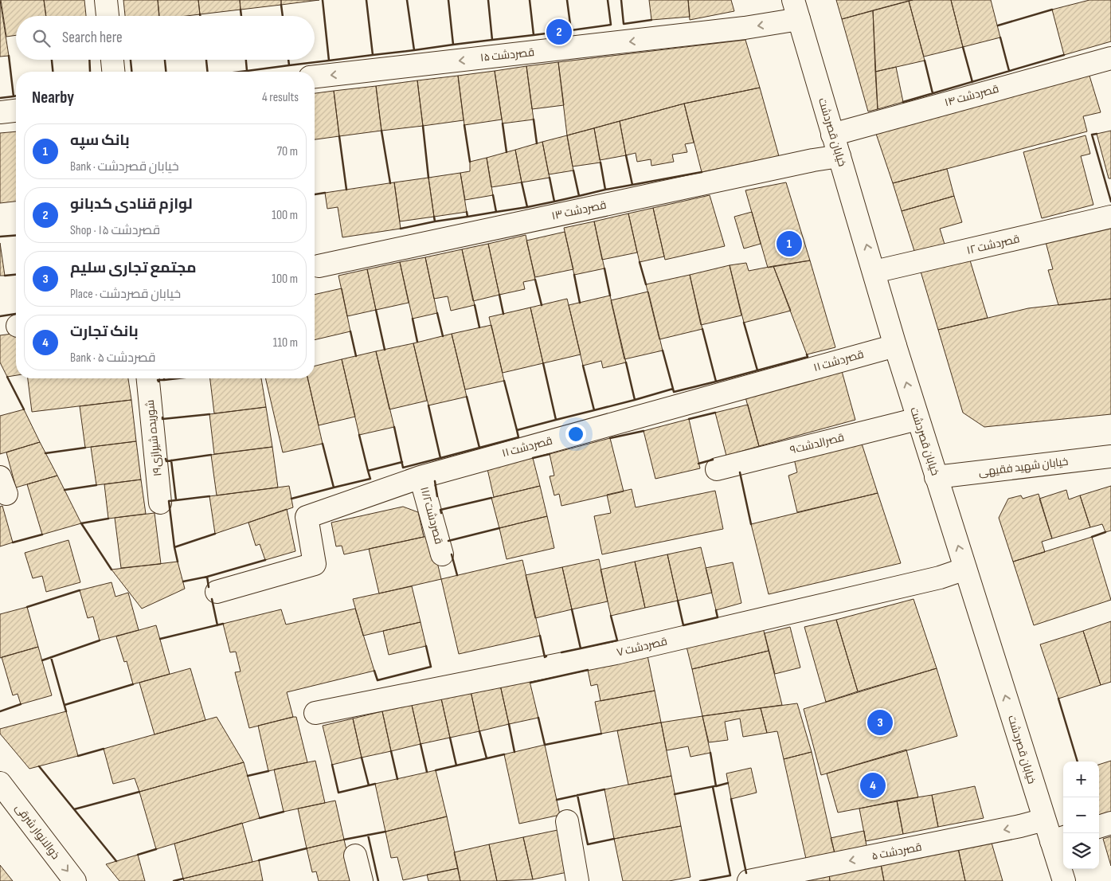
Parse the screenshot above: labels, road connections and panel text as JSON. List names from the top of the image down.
{
  "streets": {
    "street": [
      "قصردشت ۱۵",
      "قصردشت ۱۴",
      "خیابان قصردشت",
      "قصردشت ۱۳",
      "قصردشت ۱۲",
      "قصردشت ۱۱",
      "شوریده شیرازی۱۹",
      "قصرالدشت۹",
      "خیابان شهید فقیهی",
      "قصردشت۱۱/۲",
      "قصردشت ۷",
      "ذوالانوار شرقی",
      "قصردشت ۵"
    ]
  },
  "crossings": [
    ["قصردشت ۱۵", "خیابان قصردشت"],
    ["قصردشت ۱۴", "خیابان قصردشت"],
    ["خیابان قصردشت", "قصردشت ۱۳"],
    ["خیابان قصردشت", "قصردشت ۱۲"],
    ["خیابان قصردشت", "قصردشت ۱۱"],
    ["خیابان قصردشت", "قصرالدشت۹"],
    ["خیابان قصردشت", "خیابان شهید فقیهی"],
    ["خیابان قصردشت", "قصردشت ۷"],
    ["خیابان قصردشت", "قصردشت ۵"],
    ["قصردشت ۱۱", "قصردشت۱۱/۲"]
  ],
  "one_way": [
    "قصردشت ۱۵",
    "خیابان قصردشت",
    "ذوالانوار شرقی",
    "قصردشت ۵"
  ],
  "page": {
    "search": "Search here",
    "pins": [
      "2",
      "1",
      "3",
      "4"
    ],
    "heading": ["Nearby", "4 results"],
    "list": [
      {
        "mark": "1",
        "name": "بانک سپه",
        "note": "Bank · خیابان قصردشت",
        "value": "70 m"
      },
      {
        "mark": "2",
        "name": "لوازم قنادی کدبانو",
        "note": "Shop · قصردشت ۱۵",
        "value": "100 m"
      },
      {
        "mark": "3",
        "name": "مجتمع تجاری سلیم",
        "note": "Place · خیابان قصردشت",
        "value": "100 m"
      },
      {
        "mark": "4",
        "name": "بانک تجارت",
        "note": "Bank · قصردشت ۵",
        "value": "110 m"
      }
    ],
    "map_buttons": ["+", "−"]
  }
}
